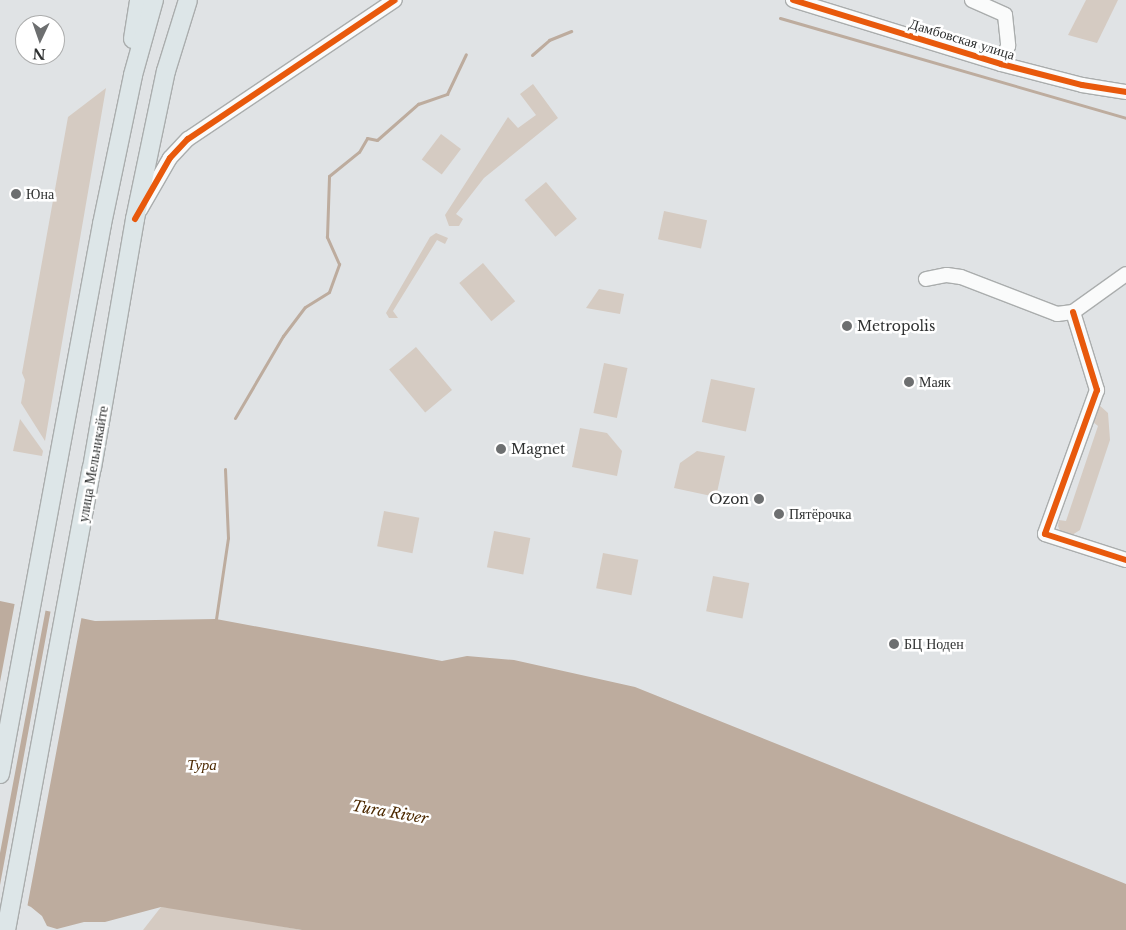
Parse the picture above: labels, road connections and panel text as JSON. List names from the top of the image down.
{
  "streets": {
    "main road": ["улица Мельникайте"],
    "street": ["Дамбовская улица"]
  },
  "water": ["Тура", "Tura River"],
  "places": [
    "Юна",
    "Metropolis",
    "Маяк",
    "Magnet",
    "Ozon",
    "Пятёрочка",
    "БЦ Ноден"
  ],
  "north": "bottom"
}
